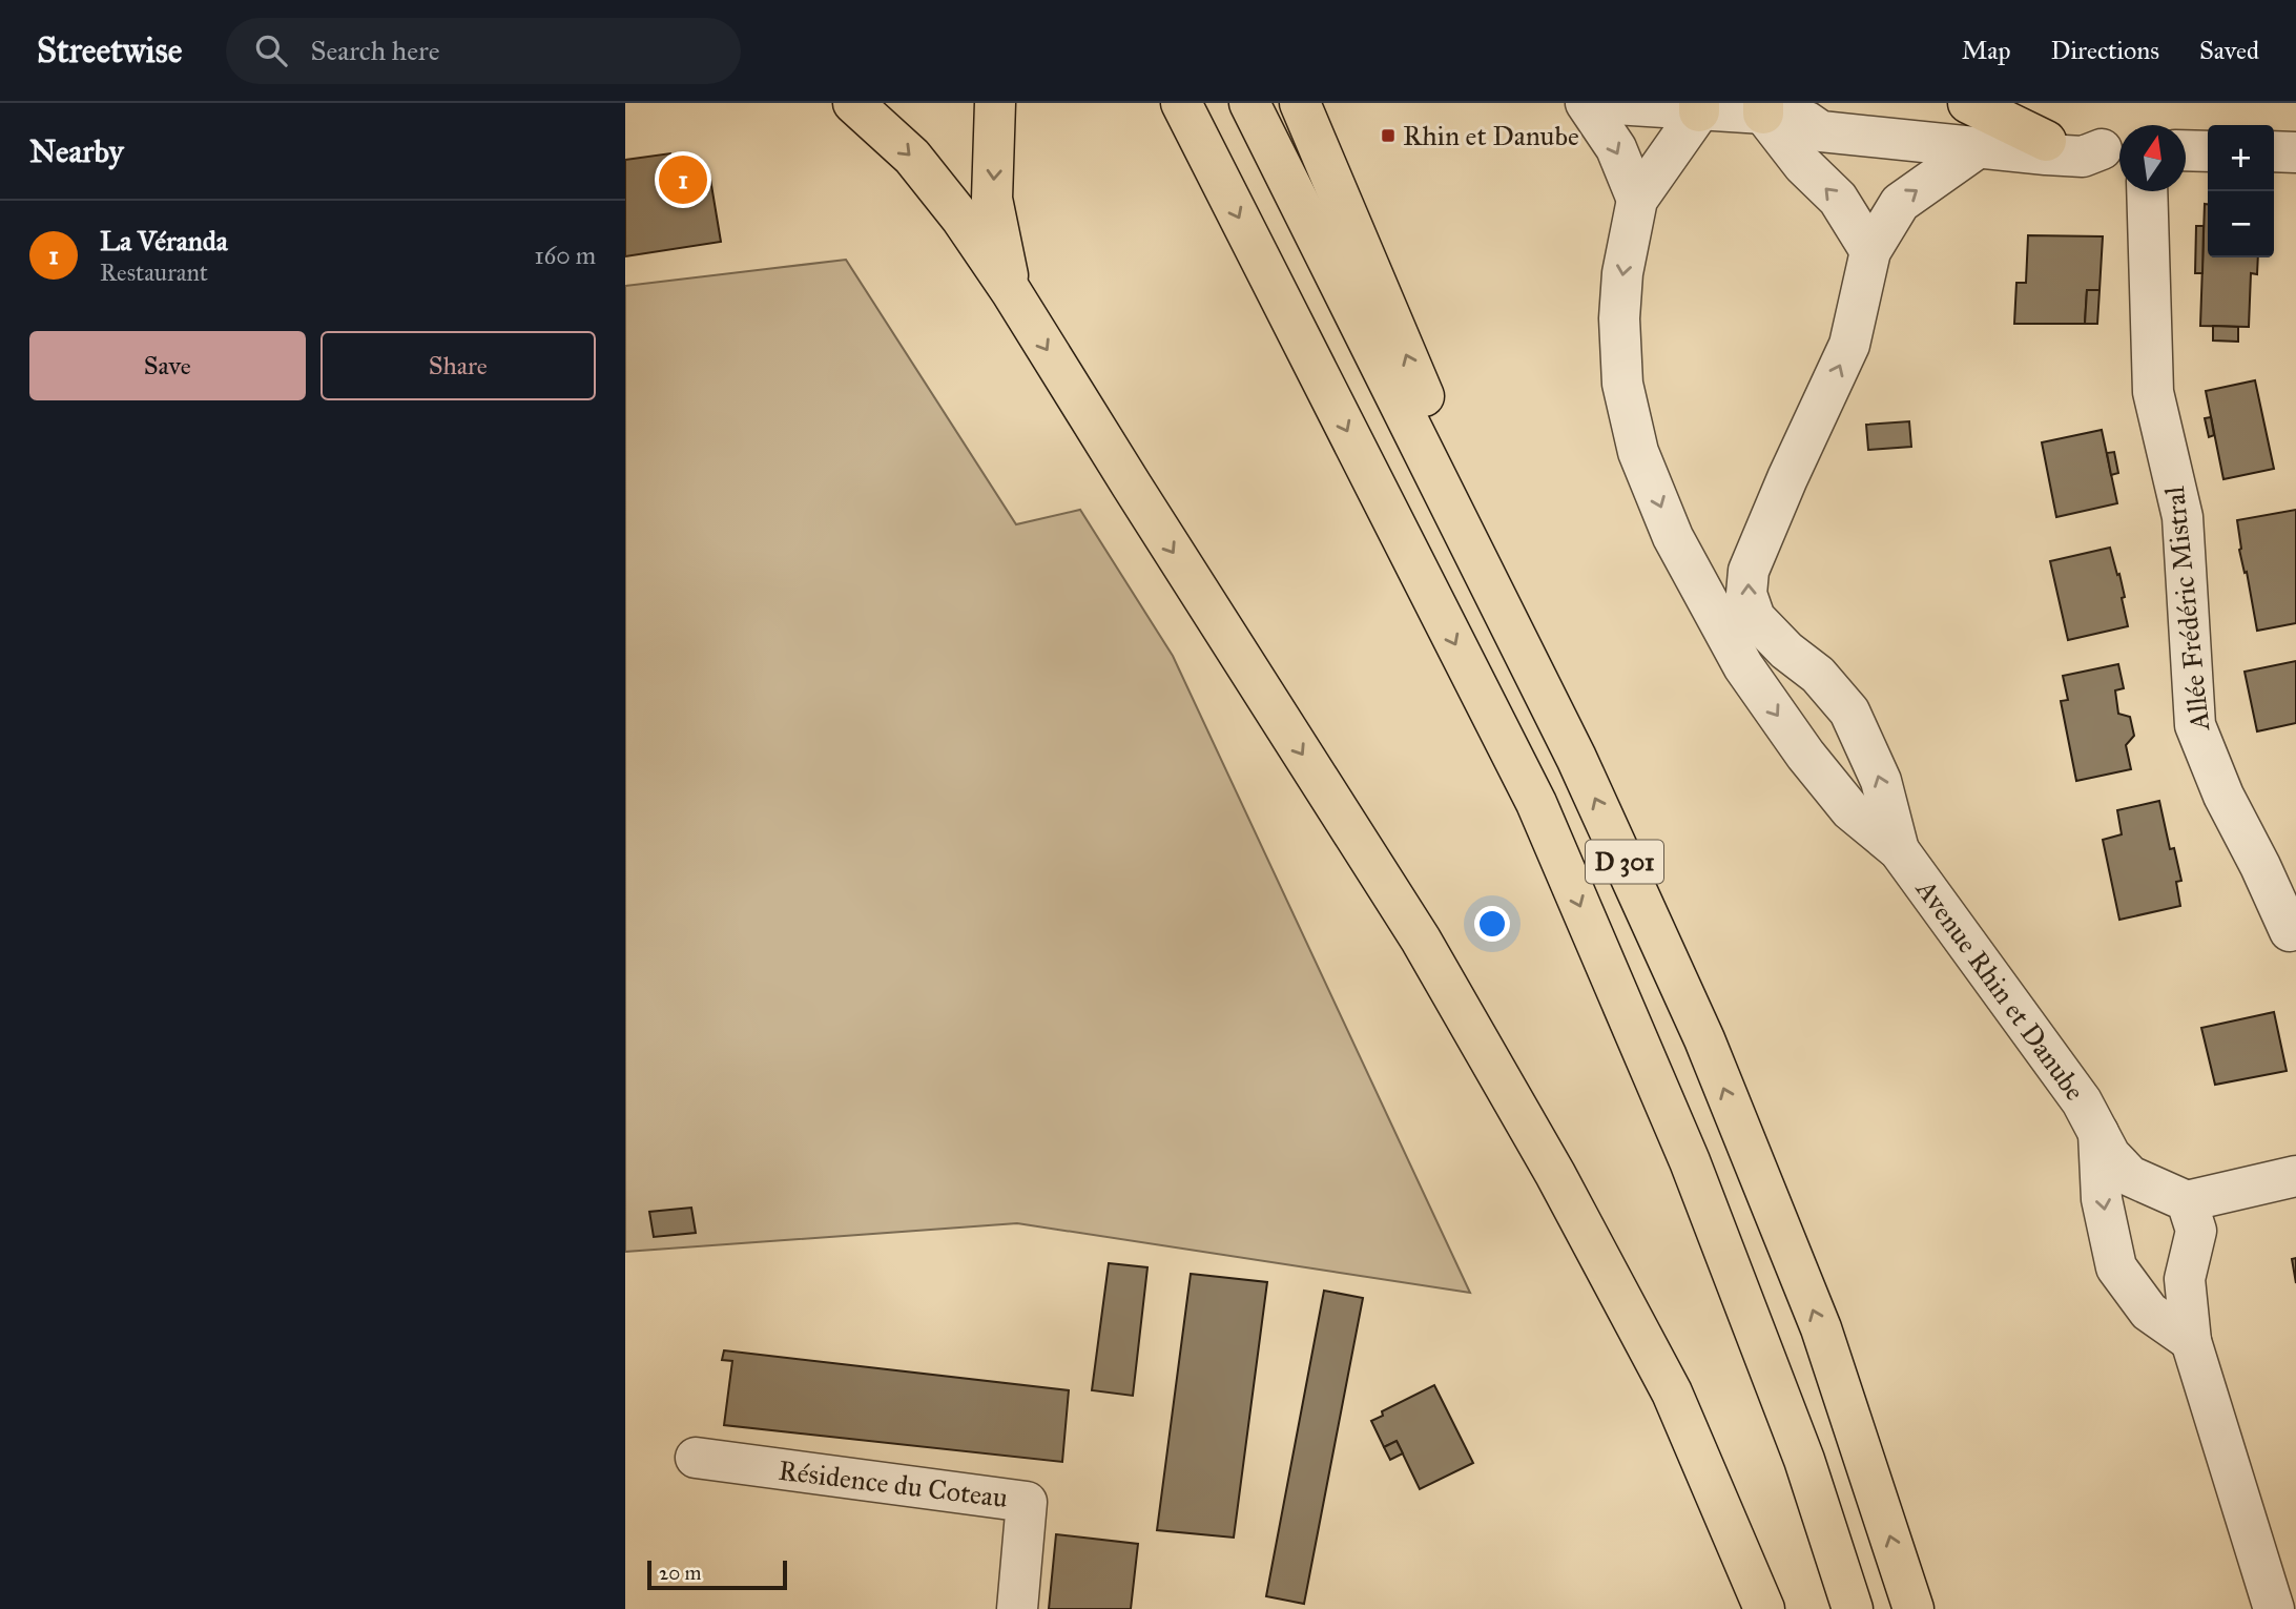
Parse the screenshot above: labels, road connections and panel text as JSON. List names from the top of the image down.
{
  "streets": {
    "highway": ["D 301"],
    "street": ["Allée Frédéric Mistral", "Avenue Rhin et Danube", "Résidence du Coteau"]
  },
  "places": {
    "transit": ["Rhin et Danube"]
  },
  "scale_bar": "20 m",
  "north": "top",
  "page": {
    "header": "Streetwise",
    "search": "Search here",
    "nav": ["Map", "Directions", "Saved"],
    "heading": "Nearby",
    "map_buttons": ["+", "−"],
    "pins": "1",
    "list": [
      {
        "mark": "1",
        "name": "La Véranda",
        "note": "Restaurant",
        "value": "160 m"
      }
    ],
    "buttons": ["Save", "Share"],
    "scale": "20 m"
  }
}
